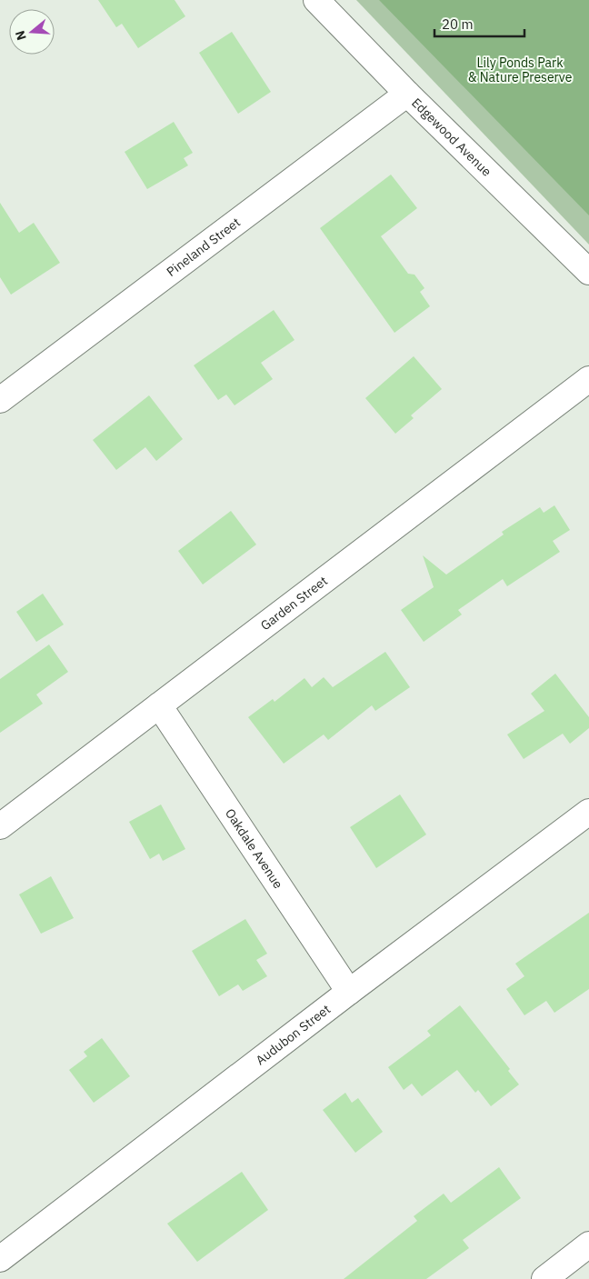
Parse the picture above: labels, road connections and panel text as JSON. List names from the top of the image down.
{
  "streets": {
    "street": [
      "Edgewood Avenue",
      "Pineland Street",
      "Garden Street",
      "Oakdale Avenue",
      "Audubon Street"
    ]
  },
  "crossings": [
    ["Edgewood Avenue", "Pineland Street"],
    ["Garden Street", "Oakdale Avenue"],
    ["Oakdale Avenue", "Audubon Street"]
  ],
  "parks": ["Lily Ponds Park & Nature Preserve"],
  "scale_bar": "20 m",
  "north": "left"
}
